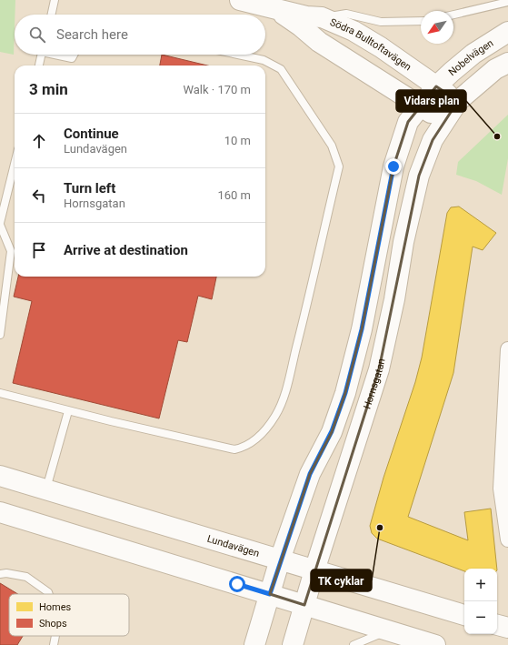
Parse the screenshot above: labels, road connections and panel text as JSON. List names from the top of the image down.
{
  "streets": {
    "main road": [
      "Södra Bulltoftavägen",
      "Nobelvägen",
      "Hornsgatan",
      "Lundavägen"
    ]
  },
  "crossings": [
    ["Södra Bulltoftavägen", "Nobelvägen"],
    ["Södra Bulltoftavägen", "Hornsgatan"],
    ["Hornsgatan", "Lundavägen"]
  ],
  "places": ["Vidars plan", "TK cyklar"],
  "legend": ["Homes", "Shops"],
  "north": "bottom left",
  "page": {
    "search": "Search here",
    "heading": ["3 min", "Walk · 170 m"],
    "list": [
      ["Continue", "Lundavägen", "10 m"],
      ["Turn left", "Hornsgatan", "160 m"],
      "Arrive at destination"
    ],
    "map_buttons": ["+", "−"]
  }
}
